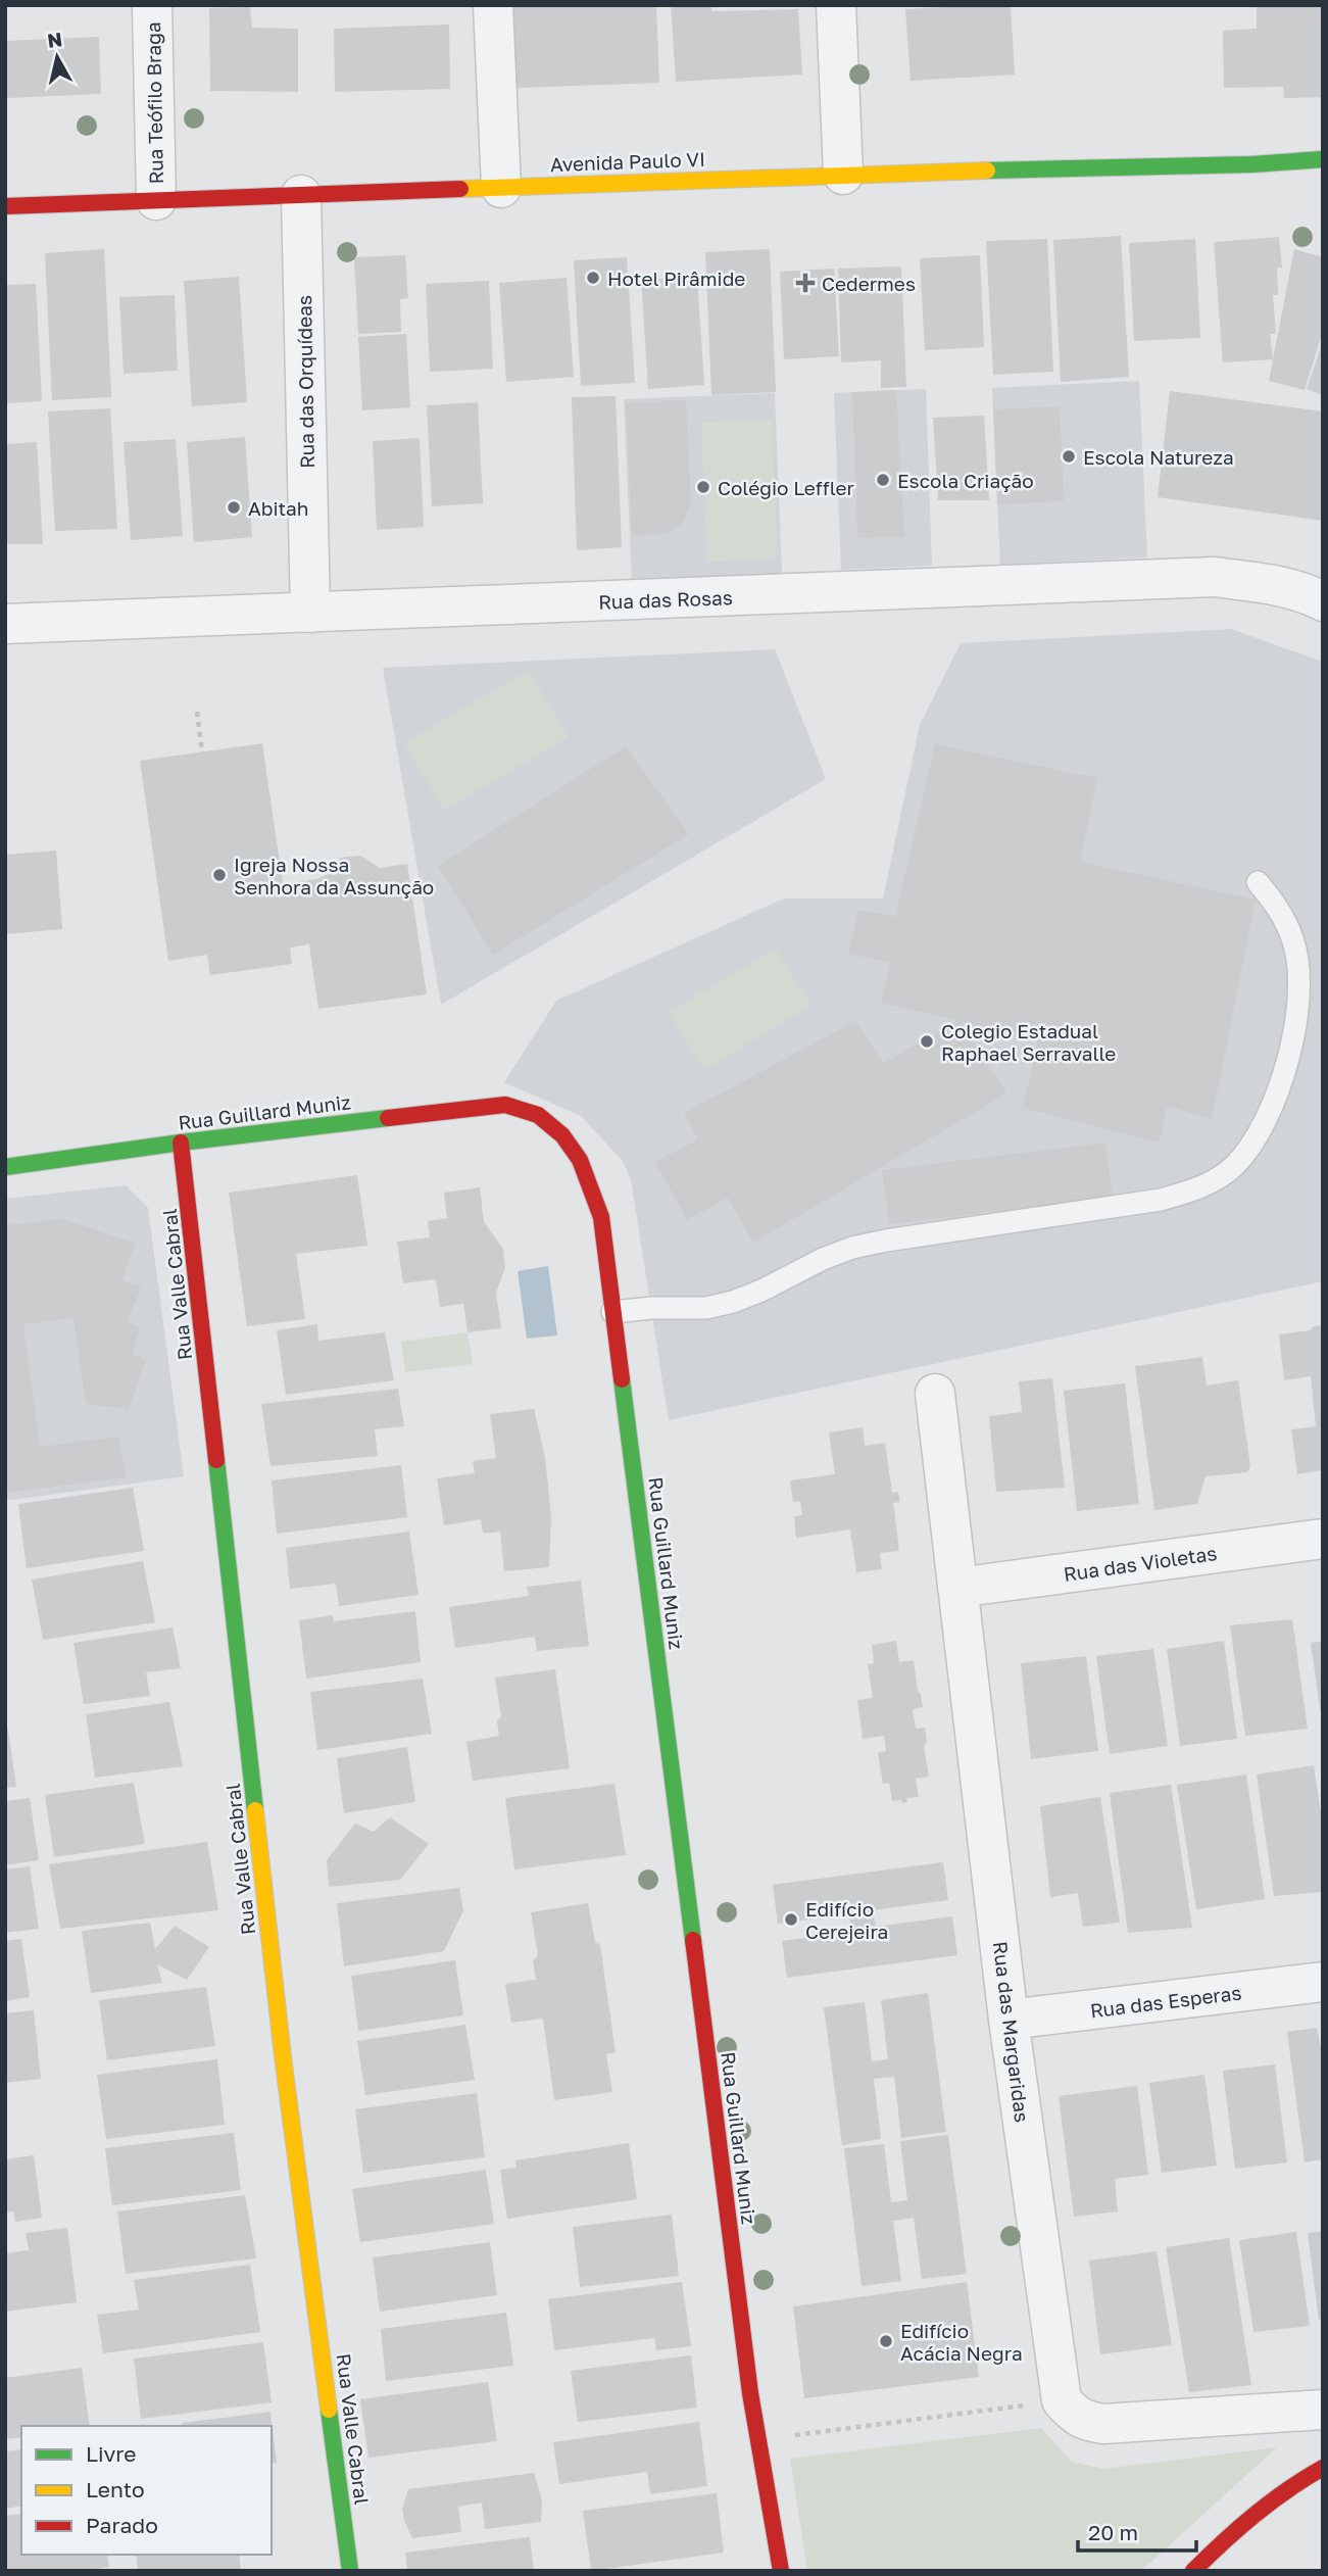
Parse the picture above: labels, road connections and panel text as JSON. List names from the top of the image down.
{
  "streets": {
    "street": [
      "Rua Teófilo Braga",
      "Avenida Paulo VI",
      "Rua das Orquídeas",
      "Rua das Rosas",
      "Rua Guillard Muniz",
      "Rua Valle Cabral",
      "Rua das Violetas",
      "Rua das Esperas",
      "Rua das Margaridas"
    ]
  },
  "crossings": [
    ["Rua Teófilo Braga", "Avenida Paulo VI"],
    ["Avenida Paulo VI", "Rua das Orquídeas"],
    ["Rua das Orquídeas", "Rua das Rosas"],
    ["Rua Guillard Muniz", "Rua Valle Cabral"],
    ["Rua das Violetas", "Rua das Margaridas"],
    ["Rua das Esperas", "Rua das Margaridas"]
  ],
  "places": {
    "other": [
      "Hotel Pirâmide",
      "Escola Natureza",
      "Escola Criação",
      "Colégio Leffler",
      "Abitah",
      "Igreja Nossa Senhora da Assunção",
      "Colegio Estadual Raphael Serravalle",
      "Edifício Cerejeira",
      "Edifício Acácia Negra"
    ],
    "health": ["Cedermes"]
  },
  "legend": ["Livre", "Lento", "Parado"],
  "scale_bar": "20 m",
  "north": "top"
}
